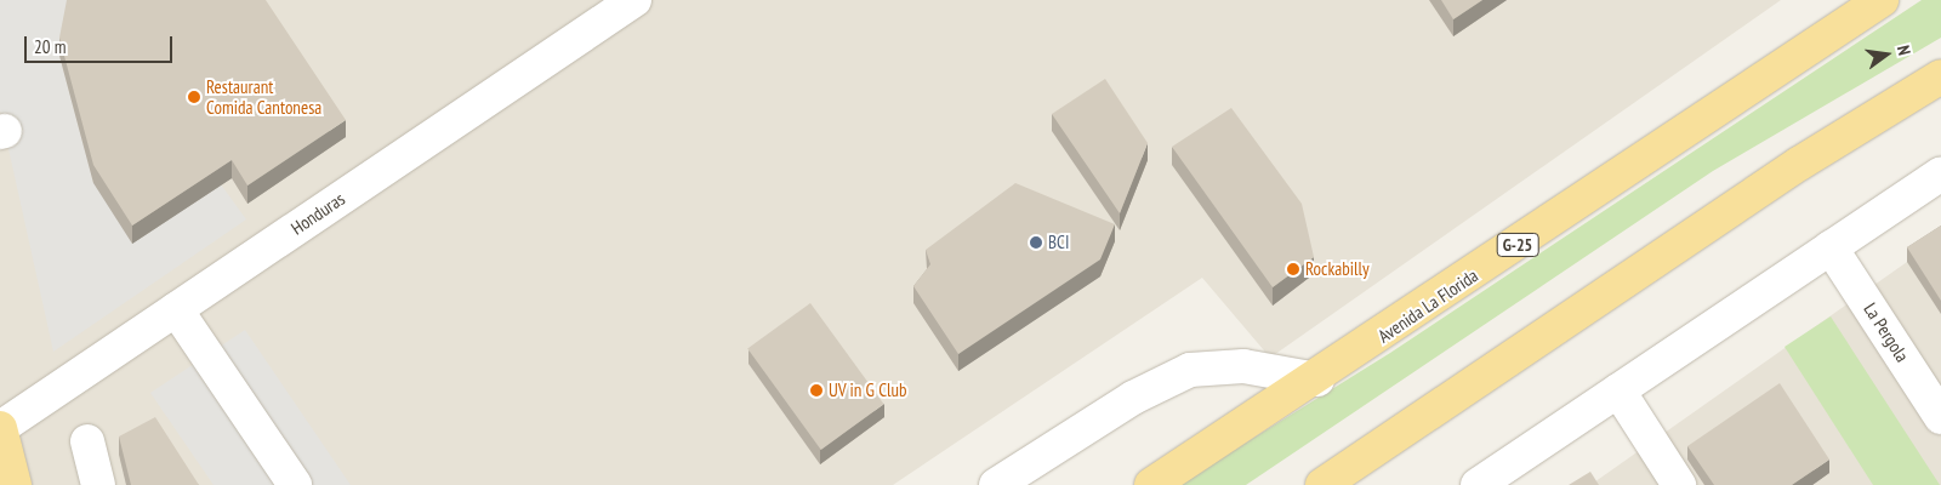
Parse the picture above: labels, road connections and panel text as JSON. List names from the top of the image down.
{
  "streets": {
    "main road": ["G-25", "Avenida La Florida"],
    "street": ["Honduras", "La Pergola"]
  },
  "places": [
    "Restaurant Comida Cantonesa",
    "BCI",
    "Rockabilly",
    "UV in G Club"
  ],
  "scale_bar": "20 m",
  "north": "right"
}
